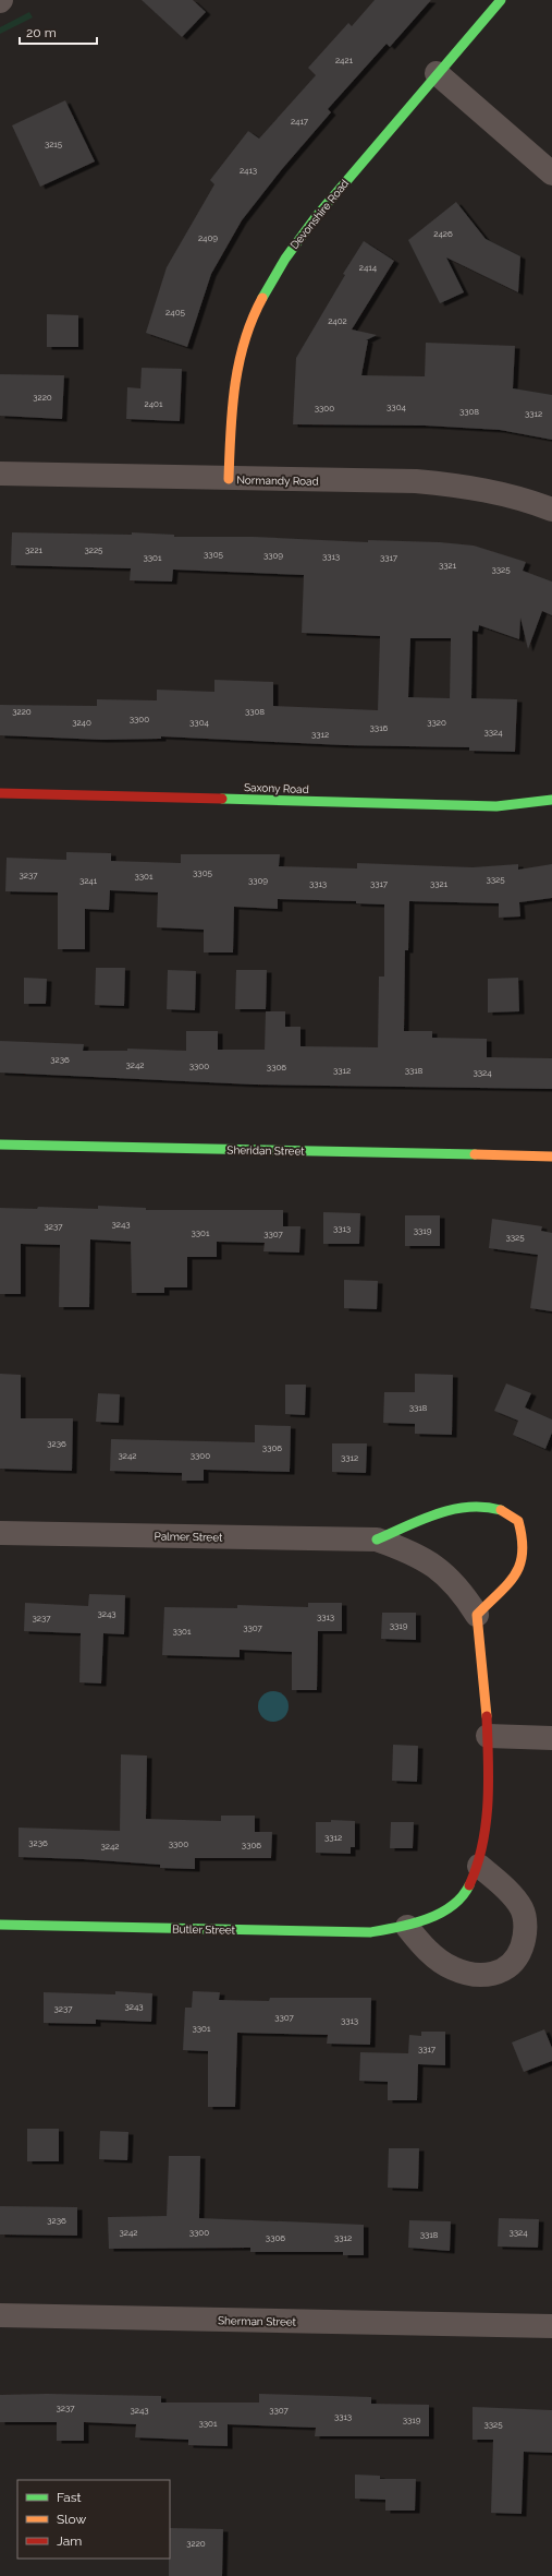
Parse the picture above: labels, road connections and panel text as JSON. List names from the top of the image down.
{
  "streets": {
    "street": [
      "Devonshire Road",
      "Normandy Road",
      "Saxony Road",
      "Sheridan Street",
      "Palmer Street",
      "Butler Street",
      "Sherman Street"
    ]
  },
  "crossings": [
    ["Devonshire Road", "Normandy Road"],
    ["Palmer Street", "Butler Street"]
  ],
  "house_numbers": [
    "2421",
    "2417",
    "3215",
    "2413",
    "2426",
    "2409",
    "2414",
    "2405",
    "2402",
    "3220",
    "2401",
    "3304",
    "3300",
    "3308",
    "3312",
    "3221",
    "3225",
    "3305",
    "3309",
    "3313",
    "3301",
    "3317",
    "3321",
    "3325",
    "3220",
    "3308",
    "3300",
    "3240",
    "3304",
    "3320",
    "3316",
    "3324",
    "3312",
    "3305",
    "3237",
    "3301",
    "3325",
    "3241",
    "3309",
    "3313",
    "3317",
    "3321",
    "3236",
    "3242",
    "3300",
    "3306",
    "3312",
    "3318",
    "3324",
    "3243",
    "3237",
    "3313",
    "3319",
    "3301",
    "3307",
    "3325",
    "3318",
    "3236",
    "3306",
    "3242",
    "3300",
    "3312",
    "3243",
    "3313",
    "3237",
    "3319",
    "3307",
    "3301",
    "3312",
    "3236",
    "3300",
    "3306",
    "3242",
    "3243",
    "3237",
    "3307",
    "3313",
    "3301",
    "3317",
    "3236",
    "3242",
    "3300",
    "3324",
    "3318",
    "3306",
    "3312",
    "3237",
    "3243",
    "3307",
    "3313",
    "3319",
    "3301",
    "3325",
    "3220"
  ],
  "legend": ["Fast", "Slow", "Jam"],
  "scale_bar": "20 m"
}
